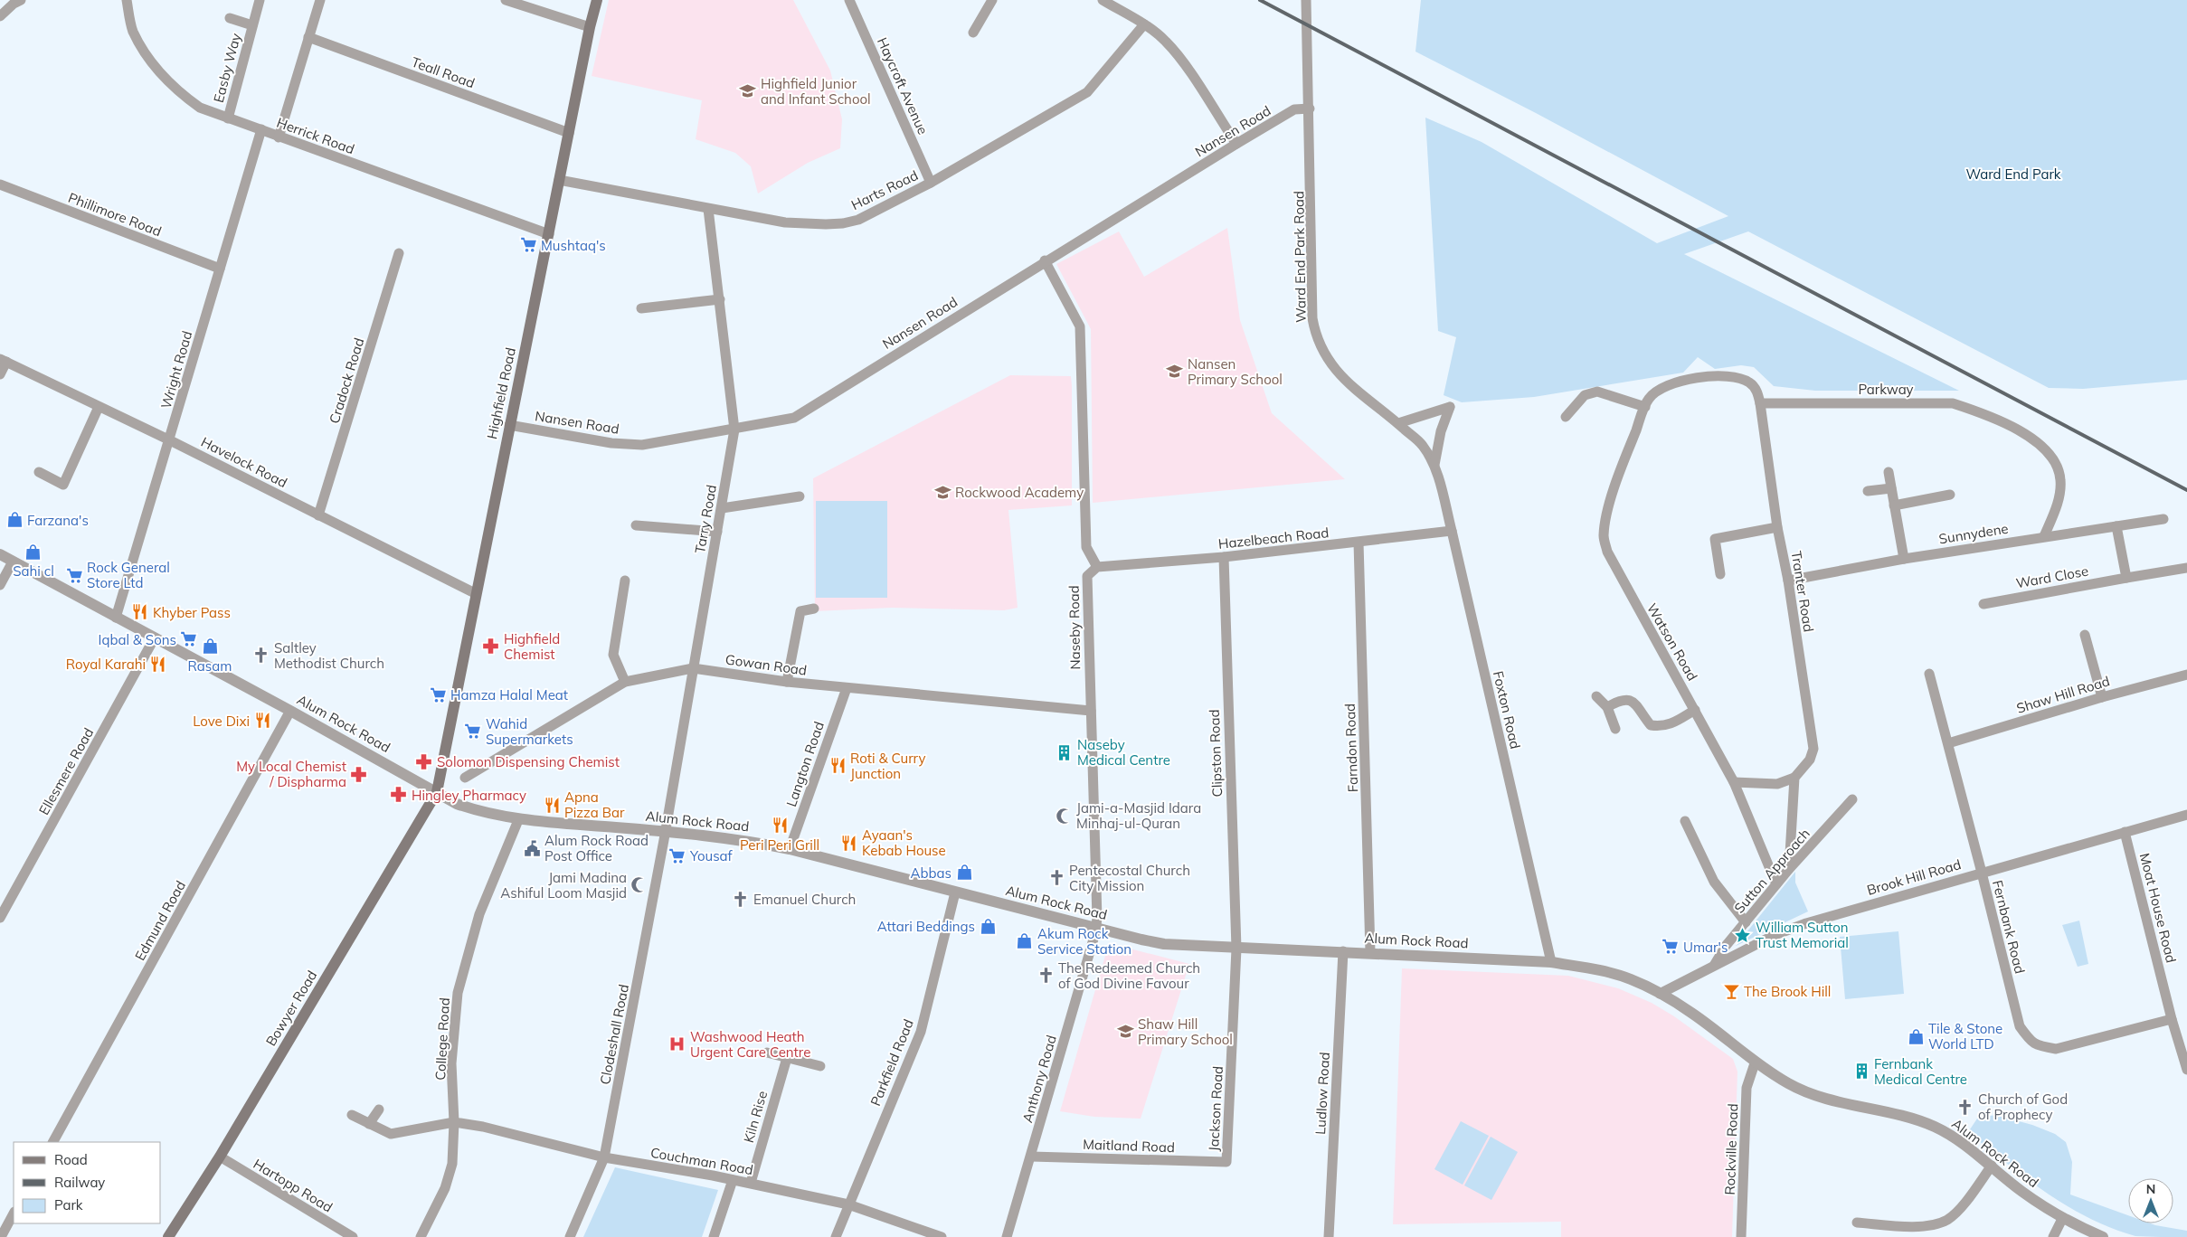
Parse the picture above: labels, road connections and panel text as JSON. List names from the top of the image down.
{
  "streets": {
    "main road": ["Highfield Road", "Bowyer Road"],
    "street": [
      "Easby Way",
      "Teall Road",
      "Haycroft Avenue",
      "Nansen Road",
      "Herrick Road",
      "Harts Road",
      "Phillimore Road",
      "Ward End Park Road",
      "Wright Road",
      "Cradock Road",
      "Parkway",
      "Havelock Road",
      "Tarry Road",
      "Sunnydene",
      "Hazelbeach Road",
      "Ward Close",
      "Tranter Road",
      "Naseby Road",
      "Watson Road",
      "Gowan Road",
      "Shaw Hill Road",
      "Foxton Road",
      "Alum Rock Road",
      "Farndon Road",
      "Clipston Road",
      "Langton Road",
      "Ellesmere Road",
      "Sutton Approach",
      "Brook Hill Road",
      "Moat House Road",
      "Edmund Road",
      "Fernbank Road",
      "Clodeshall Road",
      "College Road",
      "Parkfield Road",
      "Anthony Road",
      "Ludlow Road",
      "Jackson Road",
      "Kiln Rise",
      "Maitland Road",
      "Rockville Road",
      "Couchman Road",
      "Hartopp Road"
    ]
  },
  "crossings": [
    ["Easby Way", "Herrick Road"],
    ["Teall Road", "Highfield Road"],
    ["Haycroft Avenue", "Harts Road"],
    ["Nansen Road", "Ward End Park Road"],
    ["Nansen Road", "Highfield Road"],
    ["Nansen Road", "Tarry Road"],
    ["Herrick Road", "Wright Road"],
    ["Herrick Road", "Highfield Road"],
    ["Harts Road", "Highfield Road"],
    ["Harts Road", "Tarry Road"],
    ["Phillimore Road", "Wright Road"],
    ["Ward End Park Road", "Foxton Road"],
    ["Wright Road", "Havelock Road"],
    ["Wright Road", "Alum Rock Road"],
    ["Cradock Road", "Havelock Road"],
    ["Parkway", "Sunnydene"],
    ["Parkway", "Tranter Road"],
    ["Highfield Road", "Havelock Road"],
    ["Highfield Road", "Alum Rock Road"],
    ["Highfield Road", "Bowyer Road"],
    ["Tarry Road", "Gowan Road"],
    ["Tarry Road", "Alum Rock Road"],
    ["Tarry Road", "Clodeshall Road"],
    ["Sunnydene", "Tranter Road"],
    ["Hazelbeach Road", "Naseby Road"],
    ["Hazelbeach Road", "Foxton Road"],
    ["Hazelbeach Road", "Farndon Road"],
    ["Hazelbeach Road", "Clipston Road"],
    ["Naseby Road", "Gowan Road"],
    ["Naseby Road", "Alum Rock Road"],
    ["Naseby Road", "Anthony Road"],
    ["Watson Road", "Sutton Approach"],
    ["Gowan Road", "Langton Road"],
    ["Shaw Hill Road", "Fernbank Road"],
    ["Foxton Road", "Alum Rock Road"],
    ["Alum Rock Road", "Farndon Road"],
    ["Alum Rock Road", "Clipston Road"],
    ["Alum Rock Road", "Langton Road"],
    ["Alum Rock Road", "Ellesmere Road"],
    ["Alum Rock Road", "Brook Hill Road"],
    ["Alum Rock Road", "Edmund Road"],
    ["Alum Rock Road", "Bowyer Road"],
    ["Alum Rock Road", "Clodeshall Road"],
    ["Alum Rock Road", "College Road"],
    ["Alum Rock Road", "Parkfield Road"],
    ["Alum Rock Road", "Anthony Road"],
    ["Alum Rock Road", "Ludlow Road"],
    ["Alum Rock Road", "Jackson Road"],
    ["Alum Rock Road", "Rockville Road"],
    ["Clipston Road", "Jackson Road"],
    ["Sutton Approach", "Brook Hill Road"],
    ["Brook Hill Road", "Moat House Road"],
    ["Brook Hill Road", "Fernbank Road"],
    ["Moat House Road", "Fernbank Road"],
    ["Bowyer Road", "Hartopp Road"],
    ["Clodeshall Road", "Couchman Road"],
    ["College Road", "Couchman Road"],
    ["Parkfield Road", "Couchman Road"],
    ["Anthony Road", "Maitland Road"],
    ["Jackson Road", "Maitland Road"],
    ["Kiln Rise", "Couchman Road"]
  ],
  "parks": ["Ward End Park"],
  "places": {
    "school or university": [
      "Highfield Junior and Infant School",
      "Nansen Primary School",
      "Rockwood Academy",
      "Shaw Hill Primary School"
    ],
    "supermarket": [
      "Mushtaq's",
      "Rock General Store Ltd",
      "Iqbal & Sons",
      "Hamza Halal Meat",
      "Wahid Supermarkets",
      "Yousaf",
      "Umar's"
    ],
    "shop": [
      "Farzana's",
      "Sahi cl",
      "Rasam",
      "Abbas",
      "Attari Beddings",
      "Akum Rock Service Station",
      "Tile & Stone World LTD"
    ],
    "restaurant": [
      "Khyber Pass",
      "Royal Karahi",
      "Love Dixi",
      "Roti & Curry Junction",
      "Apna Pizza Bar",
      "Peri Peri Grill",
      "Ayaan's Kebab House"
    ],
    "pharmacy": [
      "Highfield Chemist",
      "Solomon Dispensing Chemist",
      "My Local Chemist / Dispharma",
      "Hingley Pharmacy"
    ],
    "church": [
      "Saltley Methodist Church",
      "Pentecostal Church City Mission",
      "Emanuel Church",
      "The Redeemed Church of God Divine Favour",
      "Church of God of Prophecy"
    ],
    "building": ["Naseby Medical Centre", "Fernbank Medical Centre"],
    "mosque": ["Jami-a-Masjid Idara Minhaj-ul-Quran", "Jami Madina Ashiful Loom Masjid"],
    "public building": ["Alum Rock Road Post Office"],
    "place": ["William Sutton Trust Memorial"],
    "bar": ["The Brook Hill"],
    "hospital": ["Washwood Heath Urgent Care Centre"]
  },
  "legend": ["Road", "Railway", "Park"],
  "north": "top"
}
